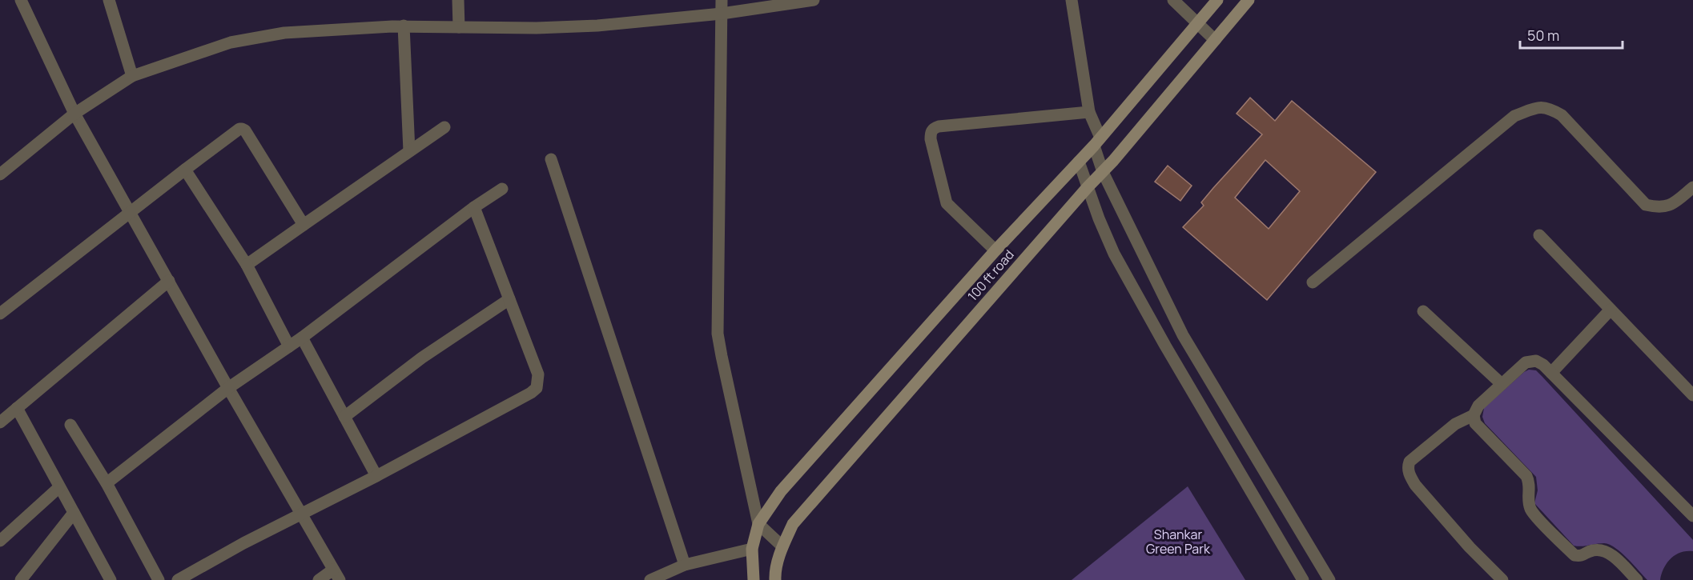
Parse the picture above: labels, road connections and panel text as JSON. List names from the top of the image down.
{
  "streets": {
    "main road": ["100 ft road"]
  },
  "parks": ["Shankar Green Park"],
  "scale_bar": "50 m"
}
